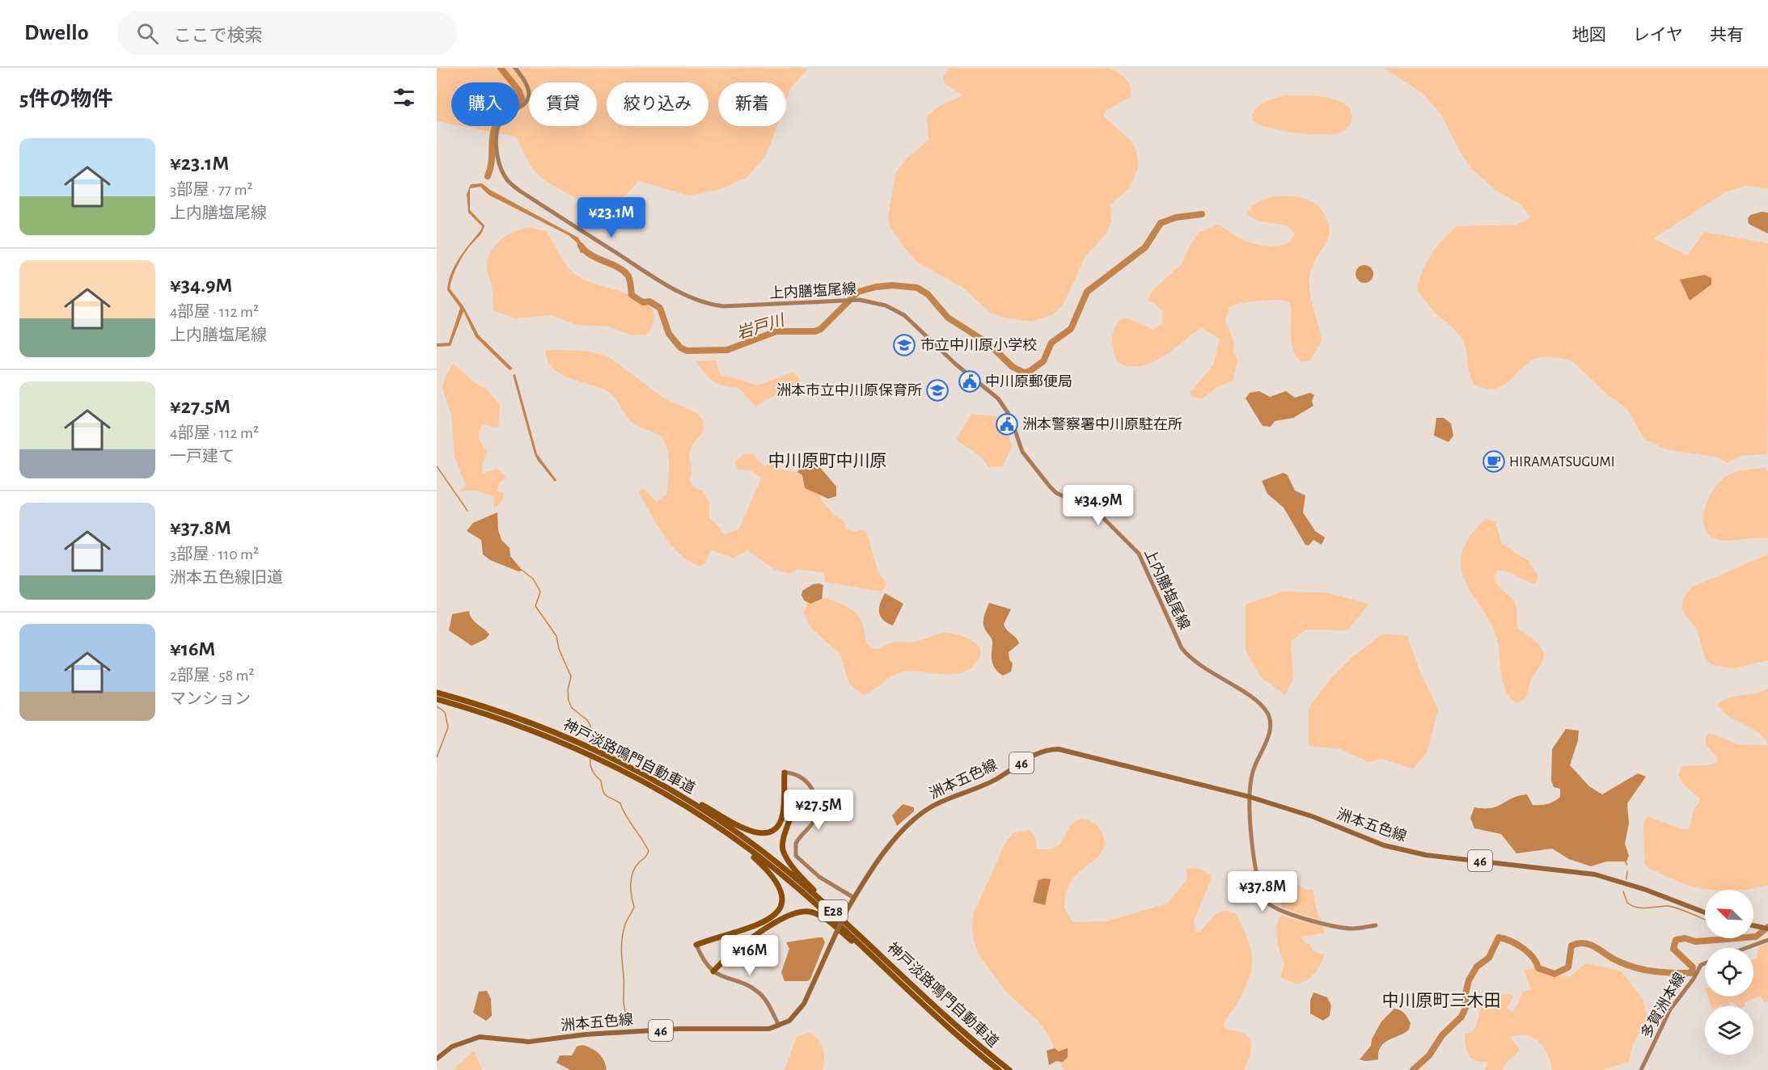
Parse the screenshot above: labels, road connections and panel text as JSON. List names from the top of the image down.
{
  "streets": {
    "highway": ["神戸淡路鳴門自動車道", "E28"],
    "main road": [
      "上内膳塩尾線",
      "46",
      "洲本五色線",
      "多賀洲本線"
    ]
  },
  "crossings": [
    ["上内膳塩尾線", "洲本五色線"]
  ],
  "districts": ["中川原町中川原", "中川原町三木田"],
  "water": ["岩戸川"],
  "places": {
    "school or university": ["市立中川原小学校", "洲本市立中川原保育所"],
    "public building": ["中川原郵便局", "洲本警察署中川原駐在所"],
    "cafe": ["HIRAMATSUGUMI"]
  },
  "north": "top left",
  "page": {
    "header": "Dwello",
    "search": "ここで検索",
    "nav": ["地図", "レイヤ", "共有"],
    "heading": "5件の物件",
    "chip": [
      "購入",
      "賃貸",
      "絞り込み",
      "新着"
    ],
    "list": [
      {
        "name": "¥23.1M",
        "note": "3部屋 · 77 m² · 上内膳塩尾線"
      },
      {
        "name": "¥34.9M",
        "note": "4部屋 · 112 m² · 上内膳塩尾線"
      },
      {
        "name": "¥27.5M",
        "note": "4部屋 · 112 m² · 一戸建て"
      },
      {
        "name": "¥37.8M",
        "note": "3部屋 · 110 m² · 洲本五色線旧道"
      },
      {
        "name": "¥16M",
        "note": "2部屋 · 58 m² · マンション"
      }
    ],
    "price": [
      "¥23.1M",
      "¥34.9M",
      "¥27.5M",
      "¥37.8M",
      "¥16M"
    ]
  }
}
